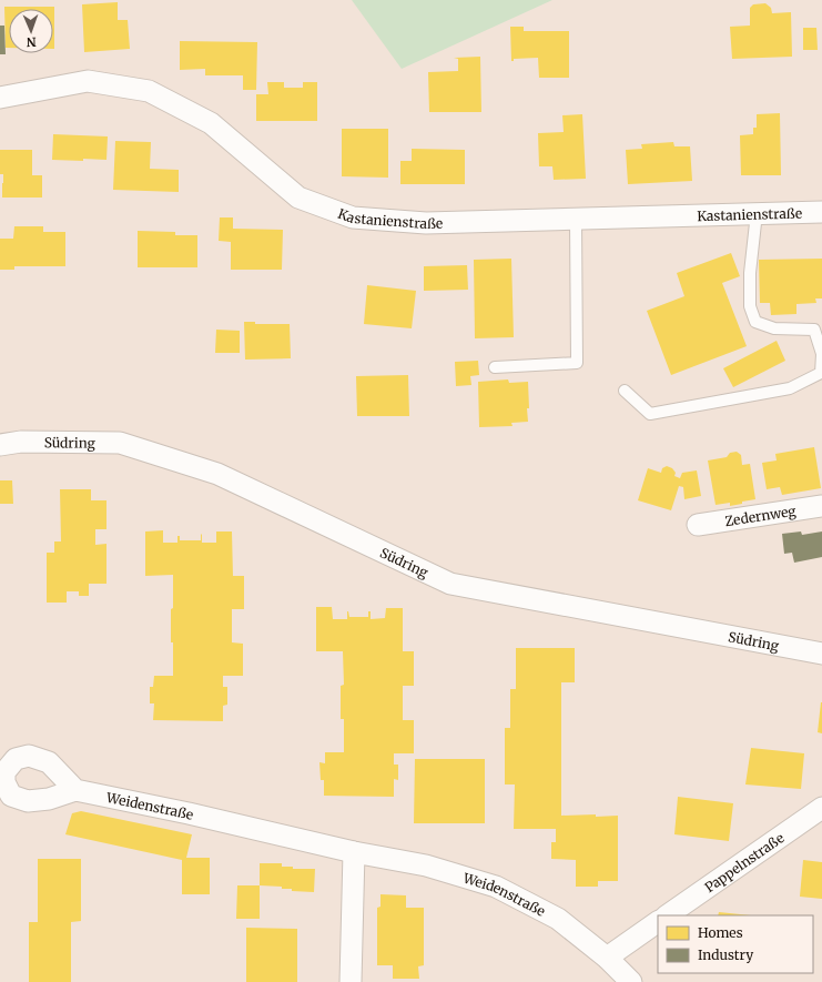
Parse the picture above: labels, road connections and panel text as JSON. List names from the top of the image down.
{
  "streets": {
    "street": [
      "Kastanienstraße",
      "Südring",
      "Zedernweg",
      "Weidenstraße",
      "Pappelnstraße"
    ]
  },
  "legend": ["Homes", "Industry"],
  "north": "bottom"
}
